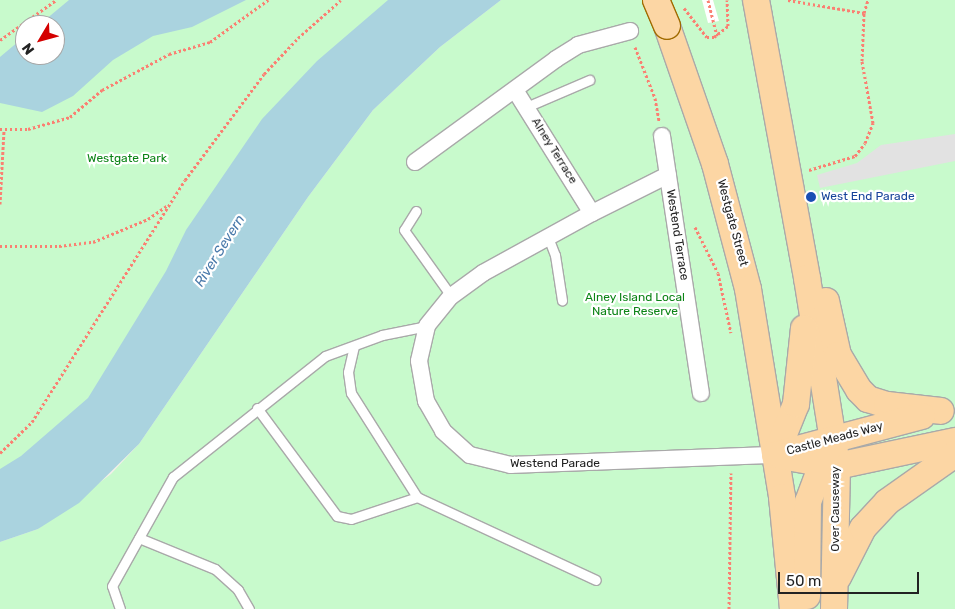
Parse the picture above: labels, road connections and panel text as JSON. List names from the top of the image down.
{
  "streets": {
    "main road": ["Westgate Street", "Castle Meads Way", "Over Causeway"],
    "street": ["Alney Terrace", "Westend Terrace", "Westend Parade"]
  },
  "crossings": [
    ["Alney Terrace", "Westend Parade"],
    ["Westgate Street", "Castle Meads Way"],
    ["Westgate Street", "Westend Parade"],
    ["Westend Terrace", "Westend Parade"],
    ["Castle Meads Way", "Westend Parade"],
    ["Castle Meads Way", "Over Causeway"]
  ],
  "water": ["River Severn"],
  "parks": ["Westgate Park", "Alney Island Local Nature Reserve"],
  "places": ["West End Parade"],
  "scale_bar": "50 m",
  "north": "bottom left"
}
